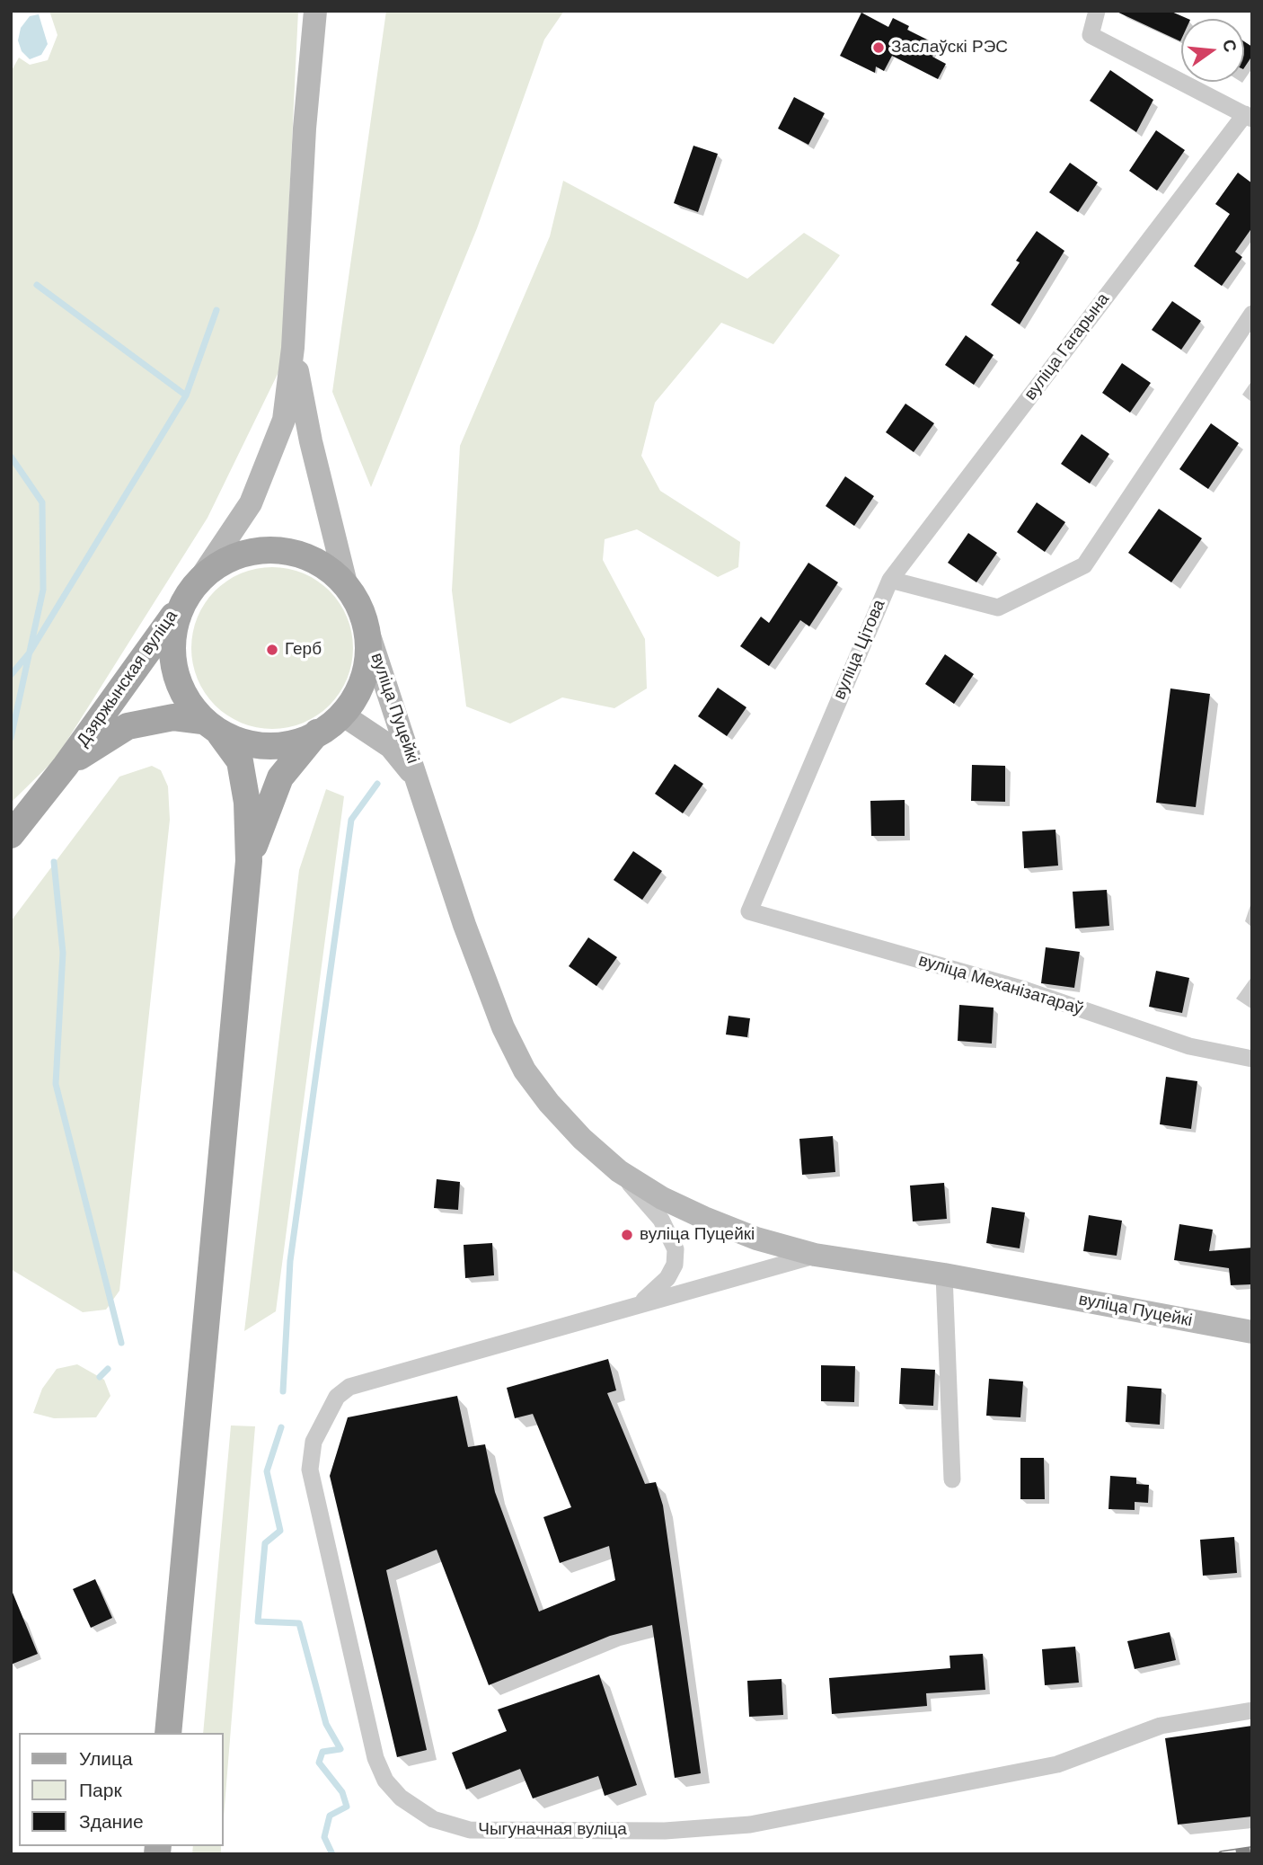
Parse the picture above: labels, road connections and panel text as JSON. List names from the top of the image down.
{
  "streets": {
    "main road": ["Дзяржынская вуліца", "вуліца Пуцейкі"],
    "street": [
      "вуліца Гагарына",
      "вуліца Цітова",
      "вуліца Механізатараў",
      "Чыгуначная вуліца"
    ]
  },
  "crossings": [
    ["вуліца Гагарына", "вуліца Цітова"],
    ["вуліца Цітова", "вуліца Механізатараў"],
    ["Дзяржынская вуліца", "вуліца Пуцейкі"],
    ["вуліца Пуцейкі", "Чыгуначная вуліца"]
  ],
  "places": ["Заслаўскі РЭС", "Герб", "вуліца Пуцейкі"],
  "legend": ["Улица", "Парк", "Здание"],
  "north": "right"
}
